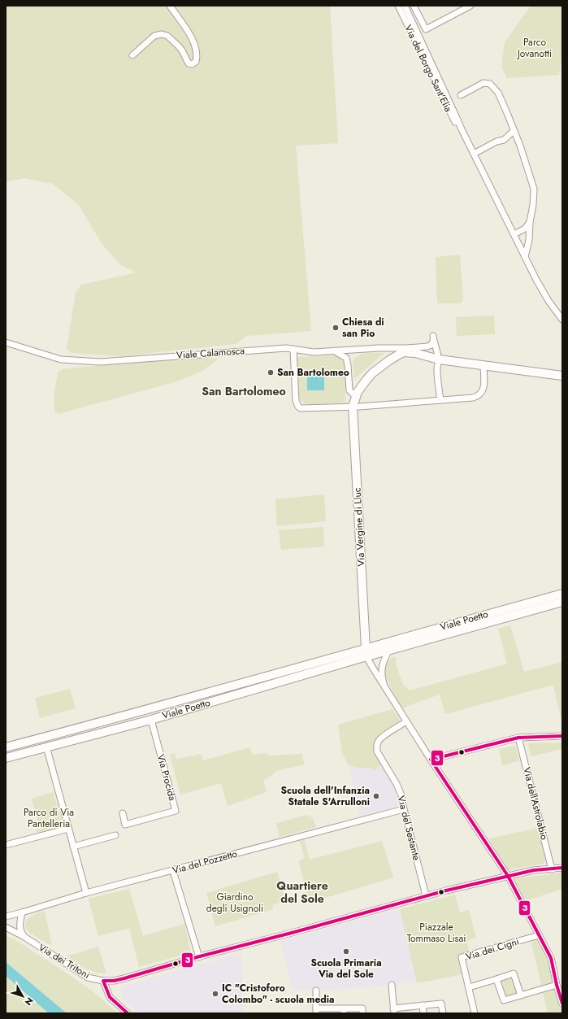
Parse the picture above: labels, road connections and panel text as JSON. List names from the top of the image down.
{
  "streets": {
    "main road": ["Via Vergine di Lluc", "Viale Poetto"],
    "street": [
      "Via del Borgo Sant'Elia",
      "Viale Calamosca",
      "Via Procida",
      "Via dell'Astrolabio",
      "Via del Sestante",
      "Via del Pozzetto",
      "Via dei Cigni",
      "Via dei Tritoni"
    ]
  },
  "crossings": [
    ["Via Vergine di Lluc", "Viale Poetto"],
    ["Viale Poetto", "Via Procida"],
    ["Via dell'Astrolabio", "Via dei Tritoni"],
    ["Via del Sestante", "Via del Pozzetto"],
    ["Via del Sestante", "Via dei Tritoni"]
  ],
  "districts": ["San Bartolomeo", "Quartiere del Sole"],
  "parks": [
    "Parco Jovanotti",
    "Parco di Via Pantelleria",
    "Giardino degli Usignoli",
    "Piazzale Tommaso Lisai"
  ],
  "places": [
    "Chiesa di san Pio",
    "San Bartolomeo",
    "Scuola dell'Infanzia Statale S'Arrulloni",
    "Scuola Primaria Via del Sole",
    "IC \"Cristoforo Colombo\" - scuola media"
  ],
  "lines": ["transit line 3"],
  "north": "bottom right"
}
